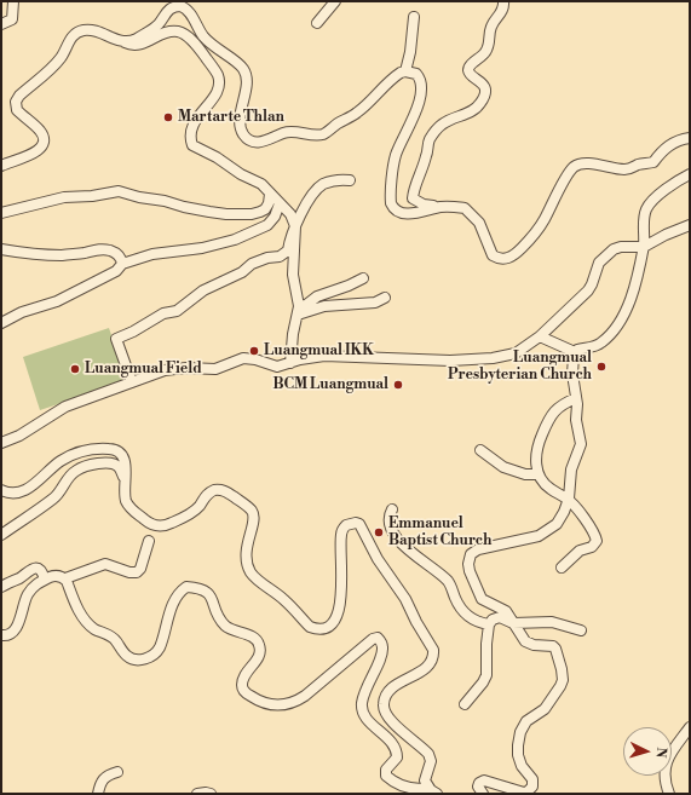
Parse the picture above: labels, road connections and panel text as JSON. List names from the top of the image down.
{
  "places": [
    "Martarte Thlan",
    "Luangmual IKK",
    "Luangmual Presbyterian Church",
    "Luangmual Field",
    "BCM Luangmual",
    "Emmanuel Baptist Church"
  ],
  "north": "right"
}
